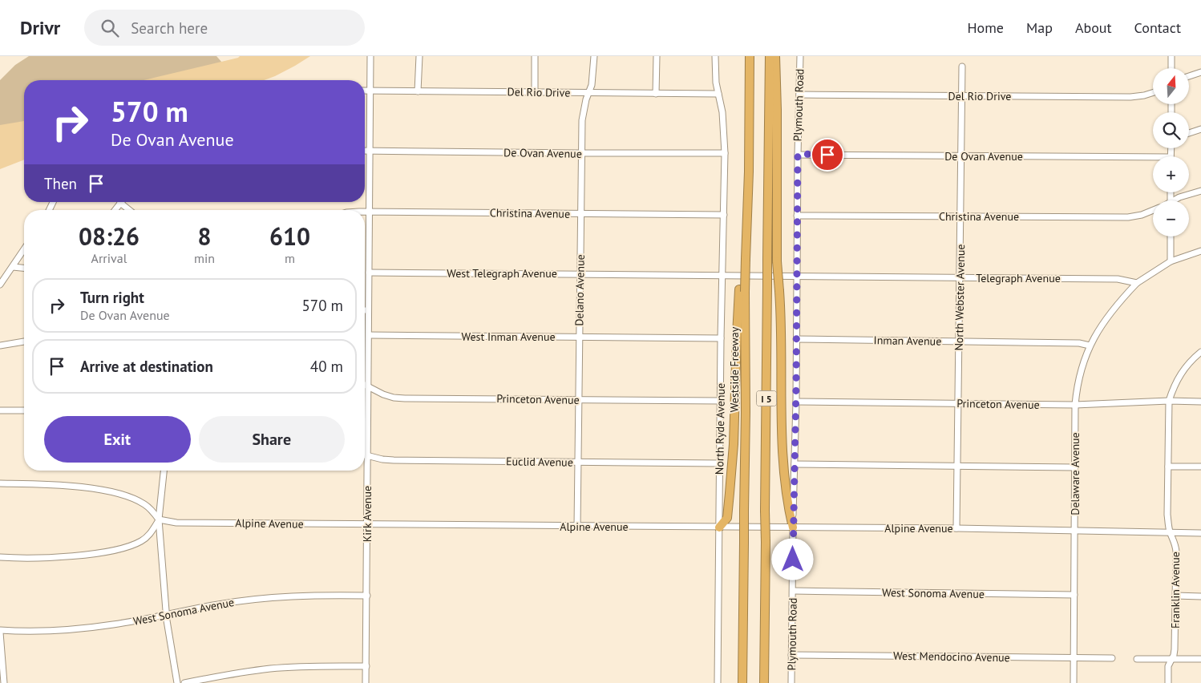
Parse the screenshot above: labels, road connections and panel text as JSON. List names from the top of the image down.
{
  "streets": {
    "highway": ["Westside Freeway", "I 5"],
    "street": [
      "Del Rio Drive",
      "Plymouth Road",
      "De Ovan Avenue",
      "Christina Avenue",
      "West Telegraph Avenue",
      "Telegraph Avenue",
      "Delano Avenue",
      "North Webster Avenue",
      "West Inman Avenue",
      "Inman Avenue",
      "Princeton Avenue",
      "North Ryde Avenue",
      "Euclid Avenue",
      "Delaware Avenue",
      "Kirk Avenue",
      "Alpine Avenue",
      "Franklin Avenue",
      "West Sonoma Avenue",
      "West Mendocino Avenue"
    ]
  },
  "crossings": [
    ["Del Rio Drive", "Plymouth Road"],
    ["Del Rio Drive", "Delano Avenue"],
    ["Del Rio Drive", "North Webster Avenue"],
    ["Del Rio Drive", "North Ryde Avenue"],
    ["Del Rio Drive", "Kirk Avenue"],
    ["Plymouth Road", "De Ovan Avenue"],
    ["Plymouth Road", "Christina Avenue"],
    ["Plymouth Road", "Telegraph Avenue"],
    ["Plymouth Road", "Inman Avenue"],
    ["Plymouth Road", "Princeton Avenue"],
    ["Plymouth Road", "Alpine Avenue"],
    ["Plymouth Road", "West Sonoma Avenue"],
    ["Plymouth Road", "West Mendocino Avenue"],
    ["De Ovan Avenue", "Delano Avenue"],
    ["De Ovan Avenue", "North Webster Avenue"],
    ["De Ovan Avenue", "North Ryde Avenue"],
    ["De Ovan Avenue", "Kirk Avenue"],
    ["Christina Avenue", "Delano Avenue"],
    ["Christina Avenue", "North Webster Avenue"],
    ["Christina Avenue", "North Ryde Avenue"],
    ["Christina Avenue", "Kirk Avenue"],
    ["West Telegraph Avenue", "Telegraph Avenue"],
    ["West Telegraph Avenue", "Delano Avenue"],
    ["West Telegraph Avenue", "North Ryde Avenue"],
    ["West Telegraph Avenue", "Kirk Avenue"],
    ["Telegraph Avenue", "North Webster Avenue"],
    ["Telegraph Avenue", "Delaware Avenue"],
    ["Delano Avenue", "West Inman Avenue"],
    ["Delano Avenue", "Princeton Avenue"],
    ["Delano Avenue", "Euclid Avenue"],
    ["Delano Avenue", "Alpine Avenue"],
    ["North Webster Avenue", "Inman Avenue"],
    ["North Webster Avenue", "Princeton Avenue"],
    ["North Webster Avenue", "Alpine Avenue"],
    ["West Inman Avenue", "North Ryde Avenue"],
    ["West Inman Avenue", "Kirk Avenue"],
    ["Inman Avenue", "Delaware Avenue"],
    ["Princeton Avenue", "North Ryde Avenue"],
    ["Princeton Avenue", "Delaware Avenue"],
    ["Princeton Avenue", "Kirk Avenue"],
    ["Princeton Avenue", "Franklin Avenue"],
    ["North Ryde Avenue", "Euclid Avenue"],
    ["North Ryde Avenue", "Alpine Avenue"],
    ["Euclid Avenue", "Kirk Avenue"],
    ["Delaware Avenue", "Alpine Avenue"],
    ["Delaware Avenue", "West Sonoma Avenue"],
    ["Delaware Avenue", "West Mendocino Avenue"],
    ["Kirk Avenue", "Alpine Avenue"],
    ["Kirk Avenue", "West Sonoma Avenue"],
    ["Alpine Avenue", "Franklin Avenue"]
  ],
  "north": "top",
  "page": {
    "header": "Drivr",
    "search": "Search here",
    "nav": [
      "Home",
      "Map",
      "About",
      "Contact"
    ],
    "map_buttons": ["+", "−"],
    "turn": ["570 m", "De Ovan Avenue"],
    "then": "Then",
    "eta": [
      "08:26",
      "Arrival",
      "8",
      "min",
      "610",
      "m"
    ],
    "list": [
      {
        "name": "Turn right",
        "note": "De Ovan Avenue",
        "value": "570 m"
      },
      {
        "name": "Arrive at destination",
        "value": "40 m"
      }
    ],
    "buttons": ["Exit", "Share"]
  }
}
